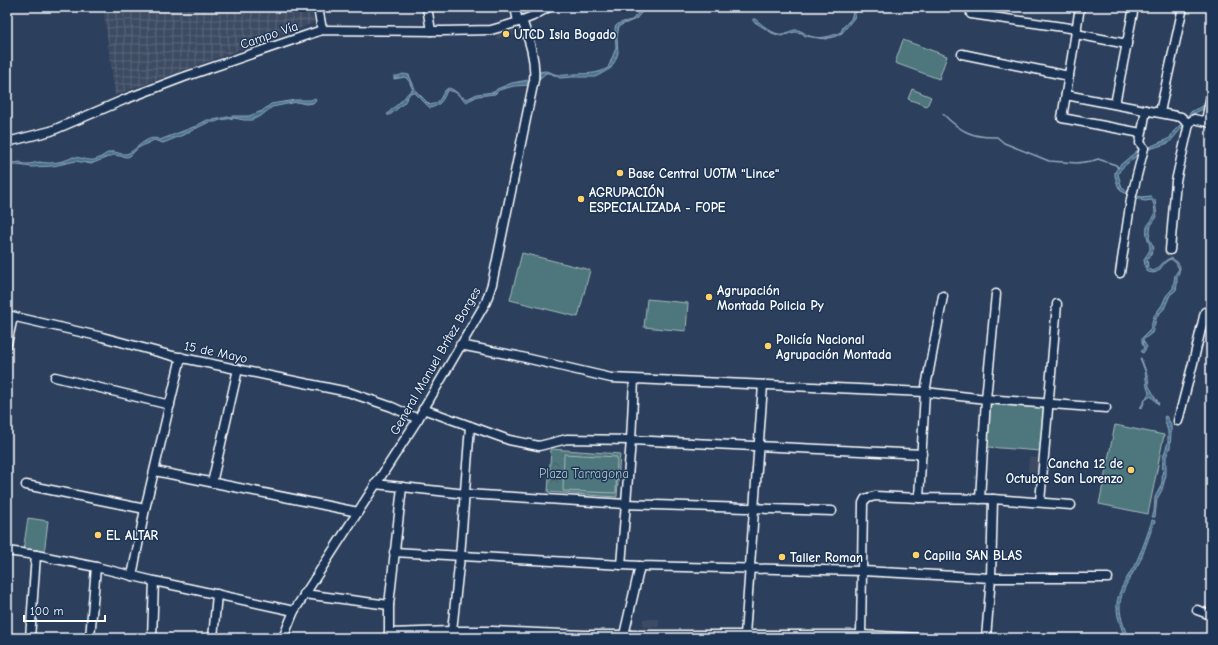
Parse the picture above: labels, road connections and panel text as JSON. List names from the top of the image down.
{
  "streets": {
    "street": ["Campo Vía", "15 de Mayo", "General Manuel Brítez Borges"]
  },
  "crossings": [
    ["Campo Vía", "General Manuel Brítez Borges"],
    ["15 de Mayo", "General Manuel Brítez Borges"]
  ],
  "parks": ["Plaza Tarragona"],
  "places": [
    "UTCD Isla Bogado",
    "Base Central UOTM \"Lince\"",
    "AGRUPACIÓN ESPECIALIZADA - FOPE",
    "Agrupación Montada Policia Py",
    "Policía Nacional Agrupación Montada",
    "Cancha 12 de Octubre San Lorenzo",
    "EL ALTAR",
    "Capilla SAN BLAS",
    "Taller Roman"
  ],
  "scale_bar": "100 m"
}
